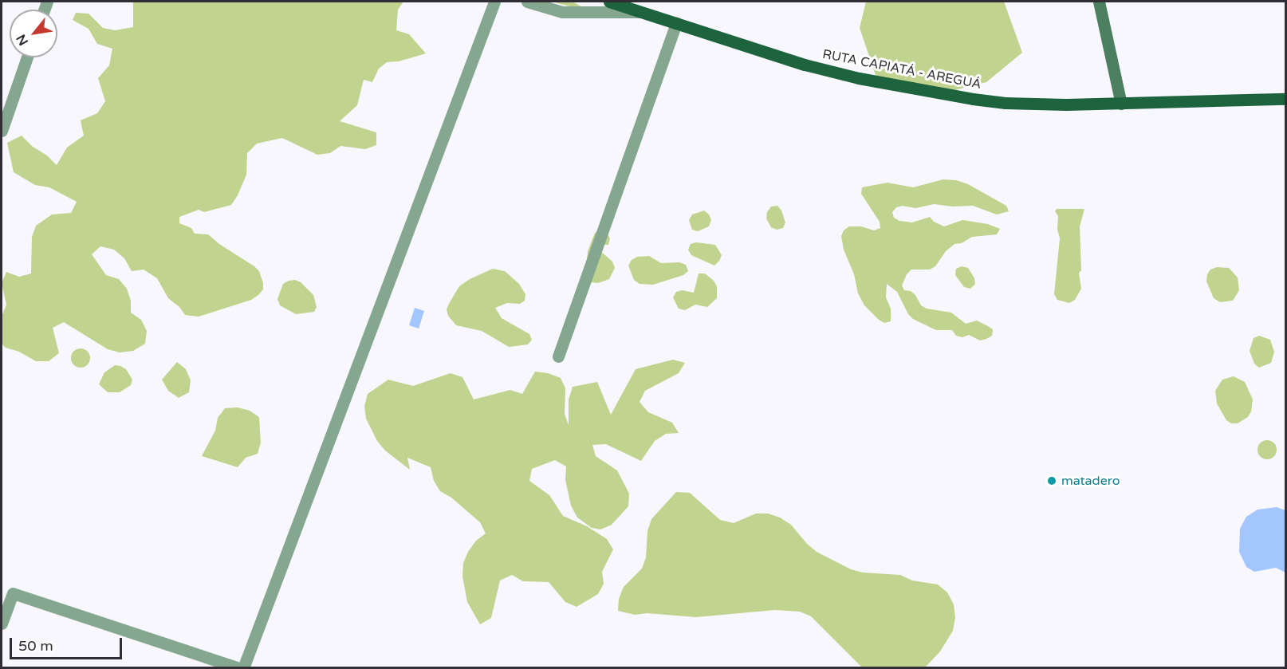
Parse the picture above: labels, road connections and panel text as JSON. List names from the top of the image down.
{
  "streets": {
    "main road": ["RUTA CAPIATÁ - AREGUÁ"]
  },
  "places": ["matadero"],
  "scale_bar": "50 m",
  "north": "bottom left"
}
